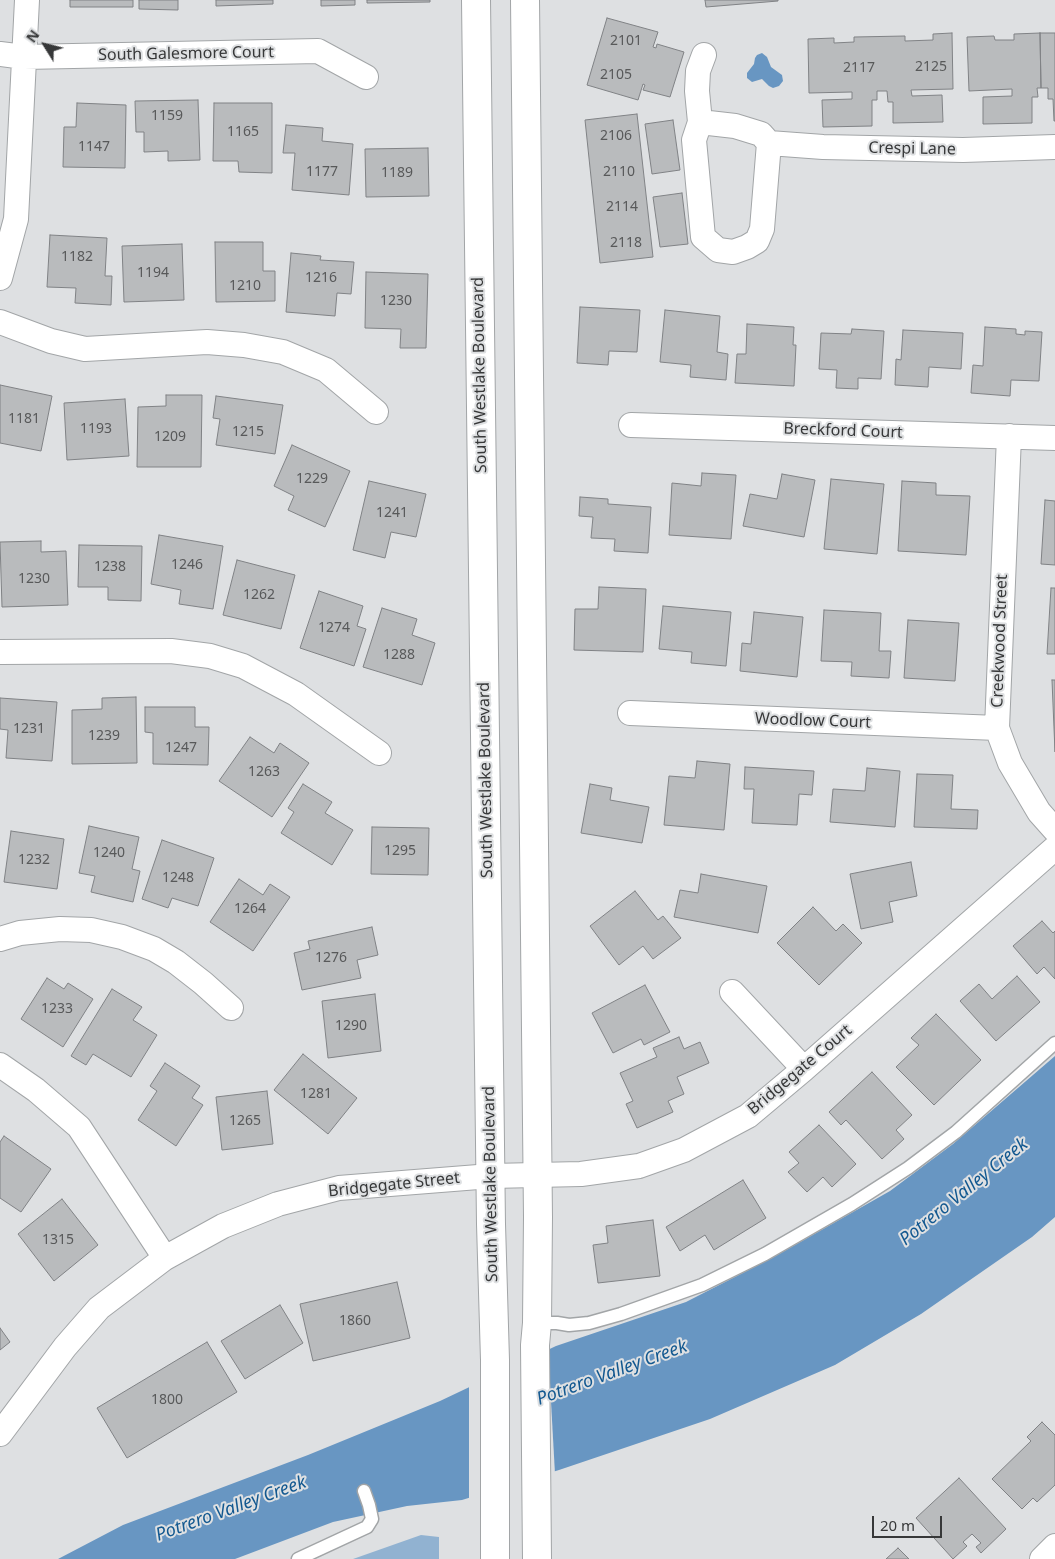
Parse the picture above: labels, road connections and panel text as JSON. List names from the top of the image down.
{
  "streets": {
    "main road": ["South Westlake Boulevard"],
    "street": [
      "South Galesmore Court",
      "Crespi Lane",
      "Breckford Court",
      "Creekwood Street",
      "Woodlow Court",
      "Bridgegate Court",
      "Bridgegate Street"
    ]
  },
  "crossings": [
    ["South Westlake Boulevard", "Bridgegate Court"],
    ["South Westlake Boulevard", "Bridgegate Street"],
    ["Breckford Court", "Creekwood Street"],
    ["Creekwood Street", "Woodlow Court"],
    ["Bridgegate Court", "Bridgegate Street"]
  ],
  "water": ["Potrero Valley Creek"],
  "house_numbers": [
    "2101",
    "2125",
    "2117",
    "2105",
    "1159",
    "1165",
    "2106",
    "1147",
    "1177",
    "2110",
    "1189",
    "2114",
    "2118",
    "1182",
    "1194",
    "1216",
    "1210",
    "1230",
    "1181",
    "1193",
    "1215",
    "1209",
    "1229",
    "1241",
    "1246",
    "1238",
    "1230",
    "1262",
    "1274",
    "1288",
    "1231",
    "1239",
    "1247",
    "1263",
    "1295",
    "1240",
    "1232",
    "1248",
    "1264",
    "1276",
    "1233",
    "1290",
    "1281",
    "1265",
    "1315",
    "1860",
    "1800"
  ],
  "scale_bar": "20 m",
  "north": "top left"
}
